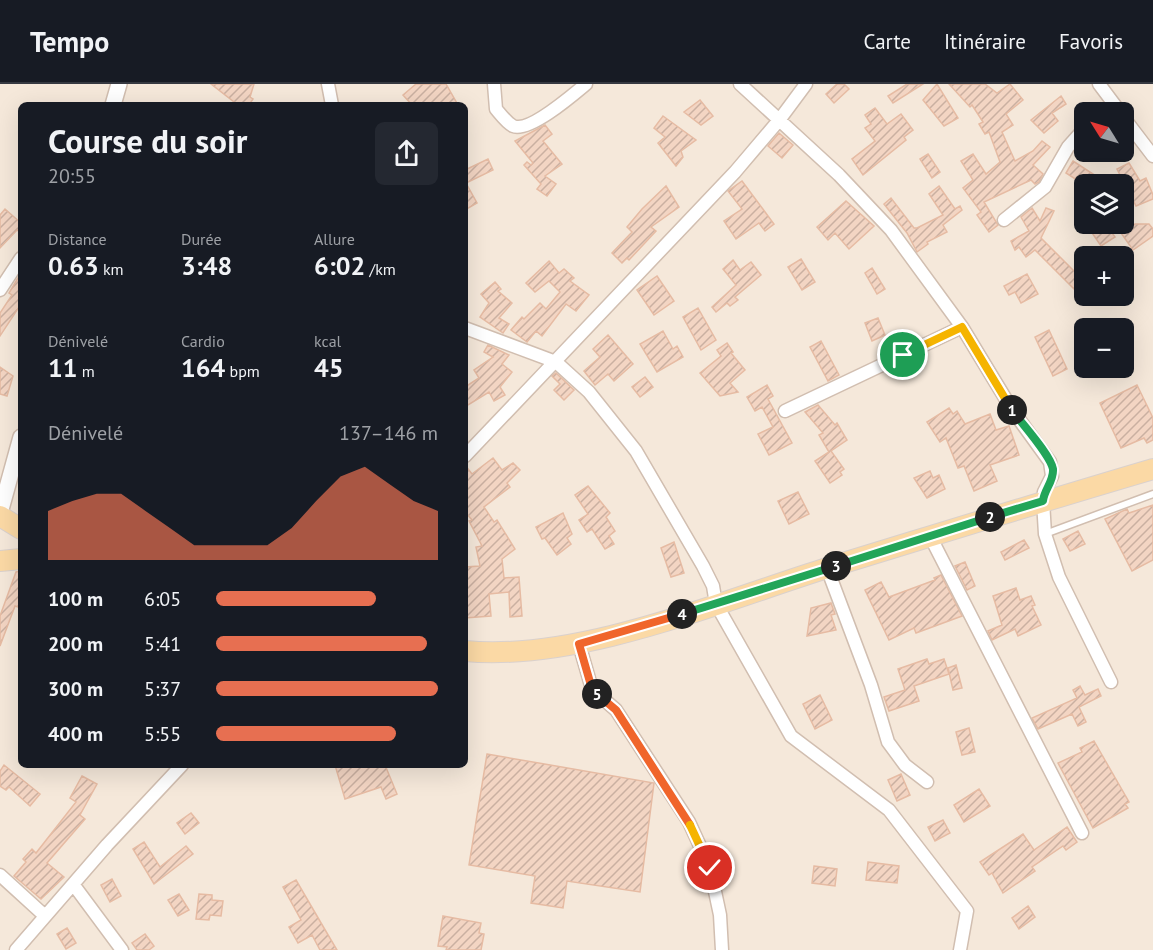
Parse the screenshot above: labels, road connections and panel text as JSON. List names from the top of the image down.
{
  "north": "top left",
  "page": {
    "header": "Tempo",
    "nav": ["Carte", "Itinéraire", "Favoris"],
    "map_buttons": ["+", "−"],
    "heading": ["Course du soir", "20:55"],
    "stats": [
      ["Distance", "0.63 km"],
      ["Durée", "3:48"],
      ["Allure", "6:02 /km"],
      ["Dénivelé", "11 m"],
      ["Cardio", "164 bpm"],
      ["kcal", "45"]
    ],
    "pins": [
      "1",
      "2",
      "3",
      "4",
      "5"
    ],
    "chart": ["Dénivelé", "137–146 m"],
    "list": [
      {
        "name": "100 m",
        "note": "6:05"
      },
      {
        "name": "200 m",
        "note": "5:41"
      },
      {
        "name": "300 m",
        "note": "5:37"
      },
      {
        "name": "400 m",
        "note": "5:55"
      }
    ]
  }
}
